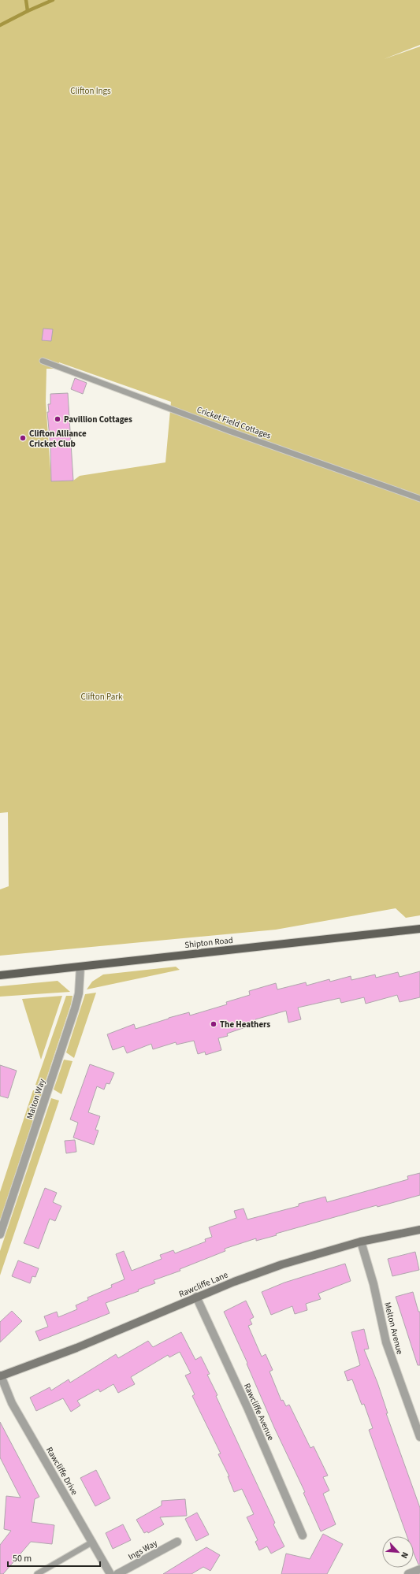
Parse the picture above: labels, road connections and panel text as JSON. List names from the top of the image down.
{
  "streets": {
    "main road": ["Shipton Road"],
    "street": [
      "Malton Way",
      "Rawcliffe Lane",
      "Melton Avenue",
      "Rawcliffe Avenue",
      "Rawcliffe Drive",
      "Ings Way"
    ],
    "lane": ["Cricket Field Cottages"]
  },
  "crossings": [
    ["Shipton Road", "Malton Way"],
    ["Rawcliffe Lane", "Melton Avenue"],
    ["Rawcliffe Lane", "Rawcliffe Avenue"],
    ["Rawcliffe Lane", "Rawcliffe Drive"]
  ],
  "parks": ["Clifton Ings", "Clifton Park"],
  "places": ["Pavillion Cottages", "Clifton Alliance Cricket Club", "The Heathers"],
  "scale_bar": "50 m",
  "north": "bottom right"
}
